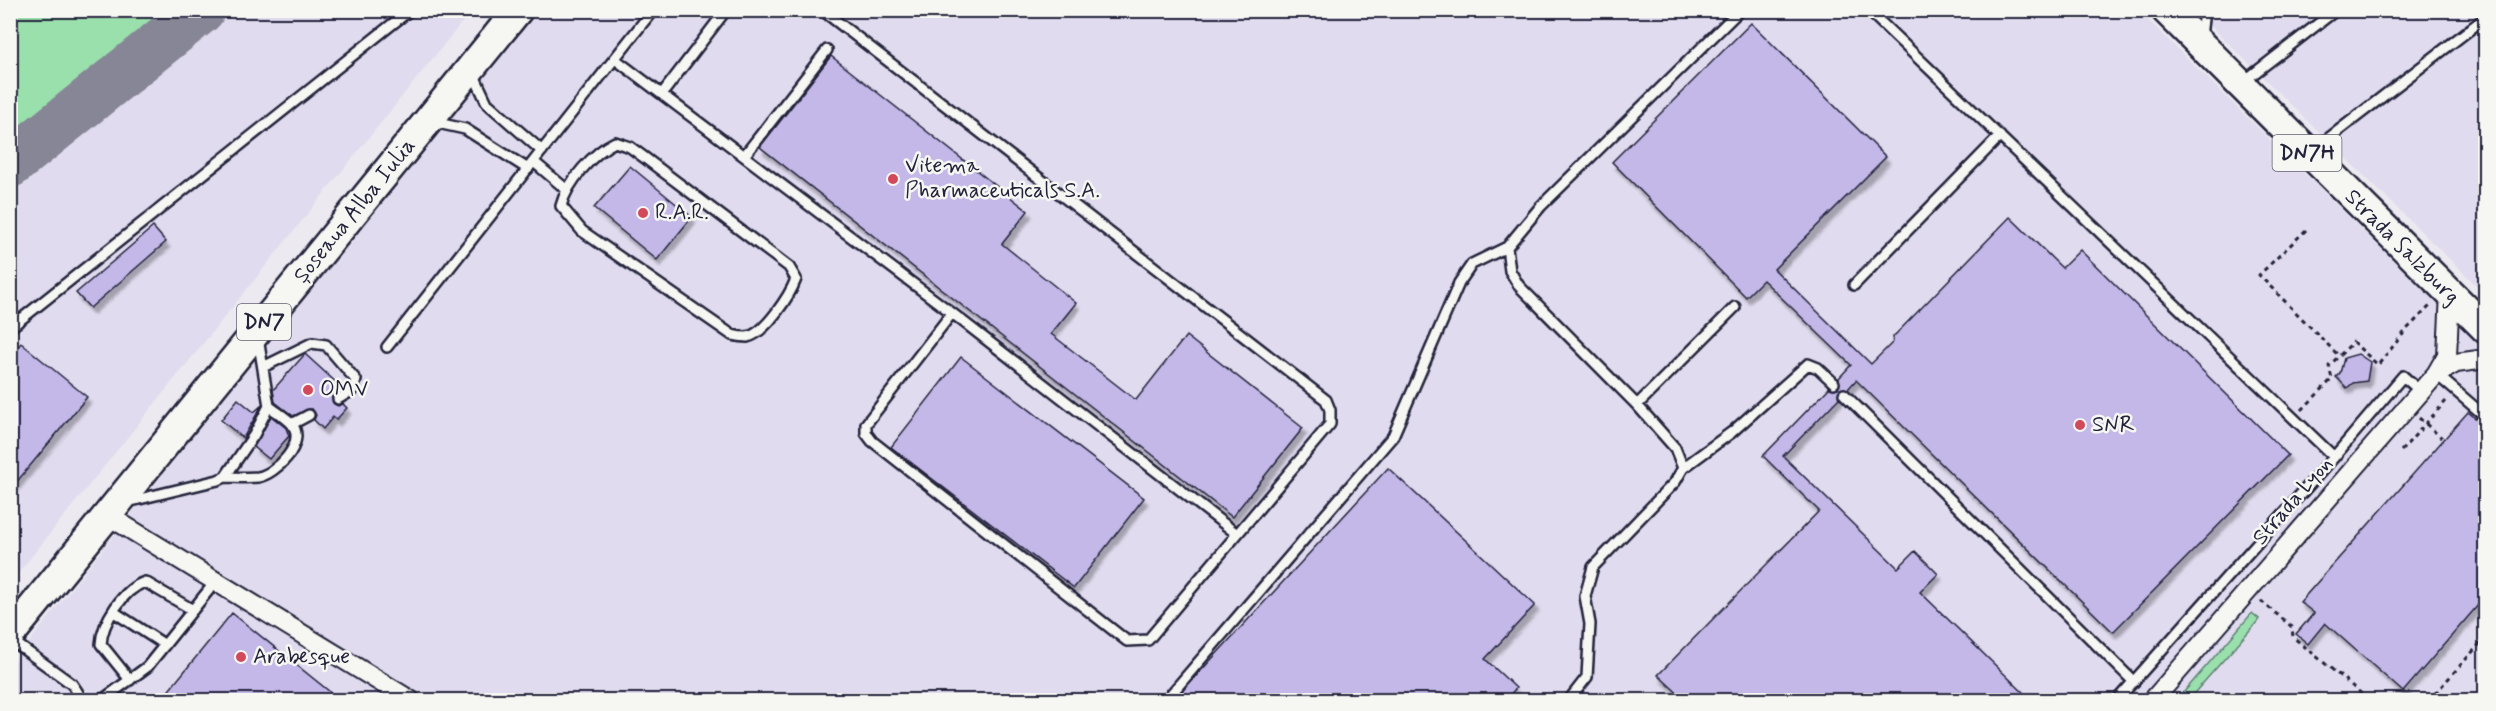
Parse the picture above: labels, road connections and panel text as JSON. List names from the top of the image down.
{
  "streets": {
    "main road": [
      "DN7H",
      "Șoseaua Alba Iulia",
      "Strada Salzburg",
      "DN7"
    ],
    "street": ["Strada Lyon"]
  },
  "places": [
    "Vitema Pharmaceuticals S.A.",
    "R.A.R.",
    "OMV",
    "SNR",
    "Arabesque"
  ]
}
